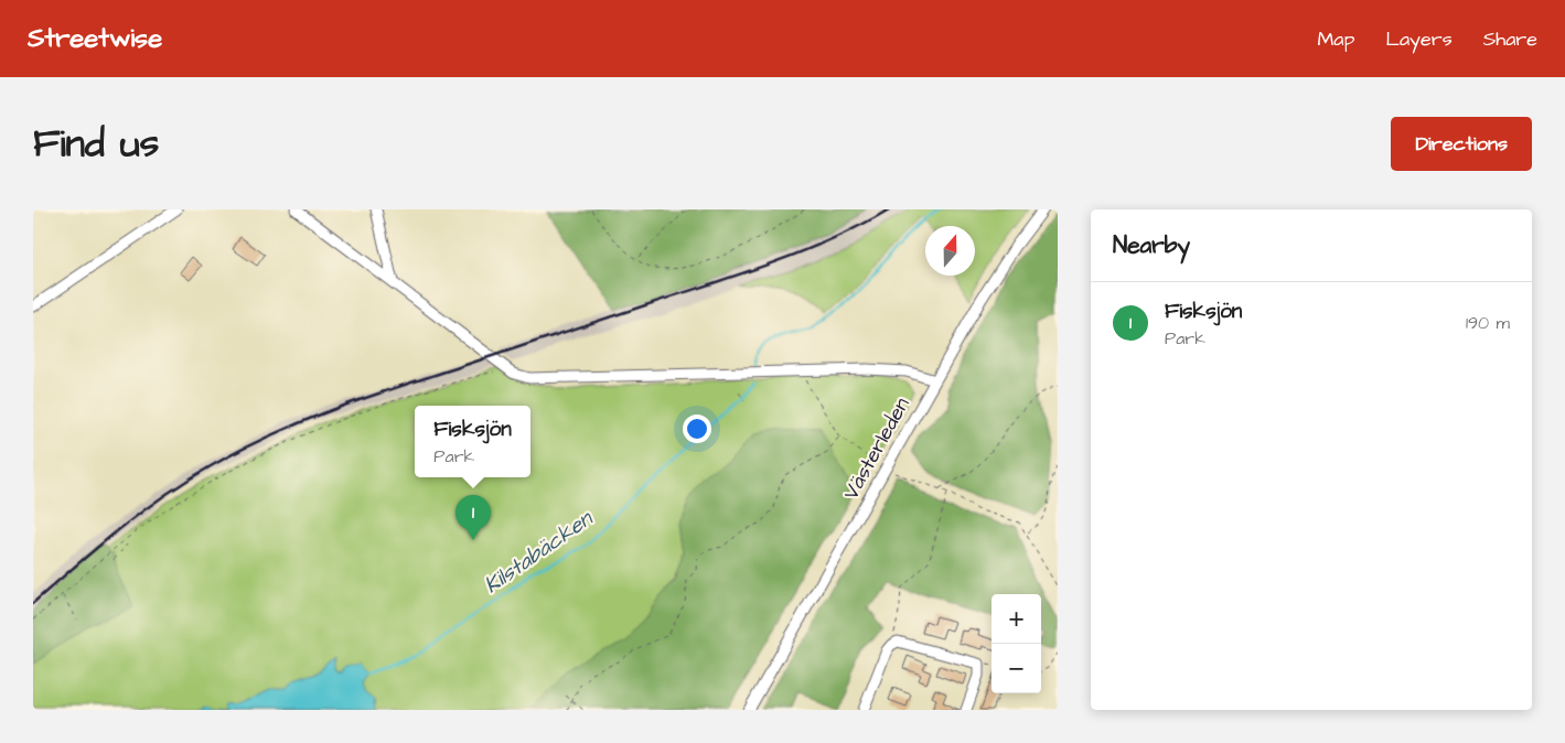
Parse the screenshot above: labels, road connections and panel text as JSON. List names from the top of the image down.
{
  "streets": {
    "street": ["Västerleden"]
  },
  "water": ["Kilstabäcken"],
  "north": "top",
  "page": {
    "header": "Streetwise",
    "nav": ["Map", "Layers", "Share"],
    "title": "Find us",
    "buttons": "Directions",
    "heading": "Nearby",
    "list": [
      {
        "mark": "1",
        "name": "Fisksjön",
        "note": "Park",
        "value": "190 m"
      }
    ],
    "popup": ["Fisksjön", "Park"],
    "pins": "1",
    "map_buttons": ["+", "−"]
  }
}
